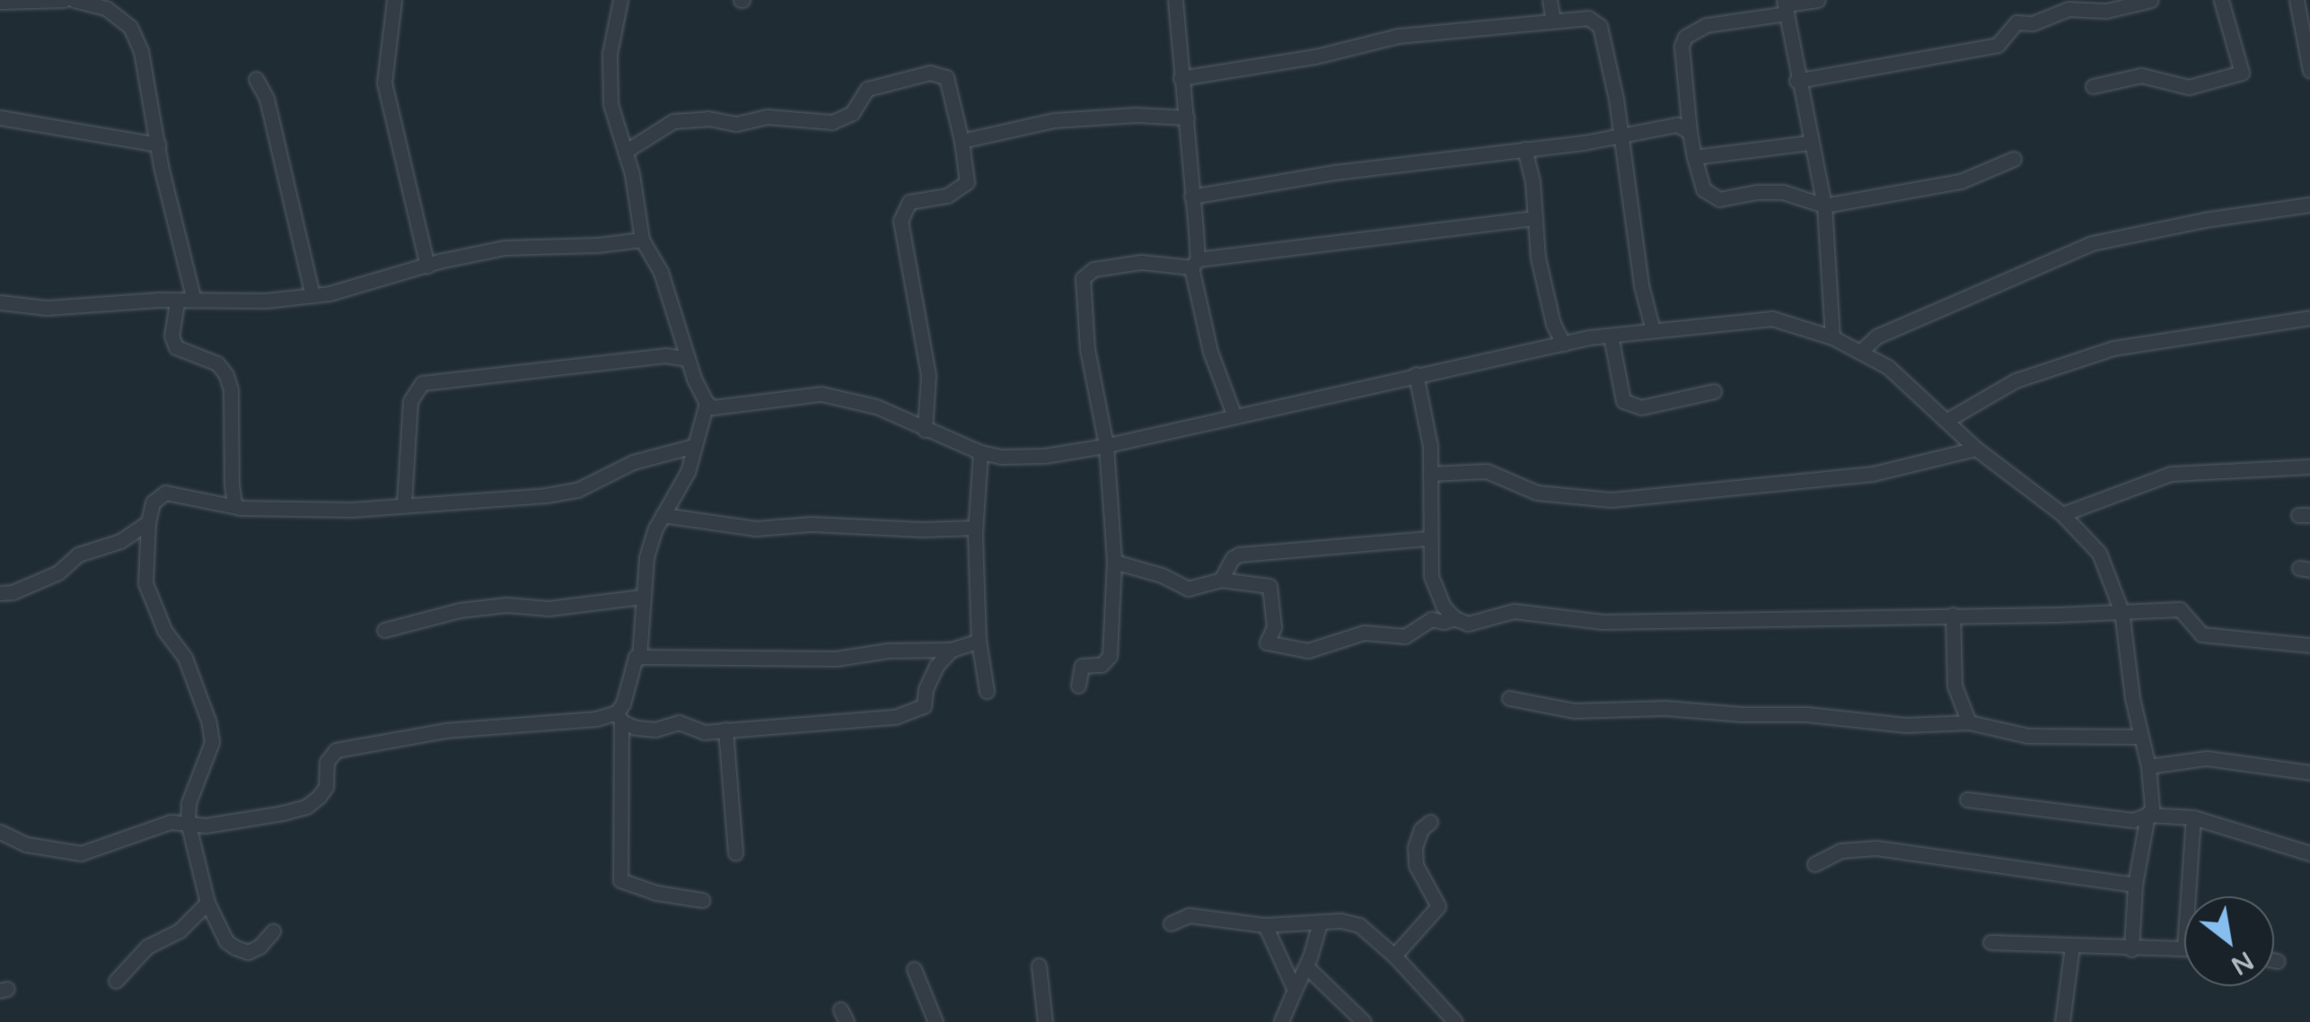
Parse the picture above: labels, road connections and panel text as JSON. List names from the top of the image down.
{
  "north": "bottom right"
}
